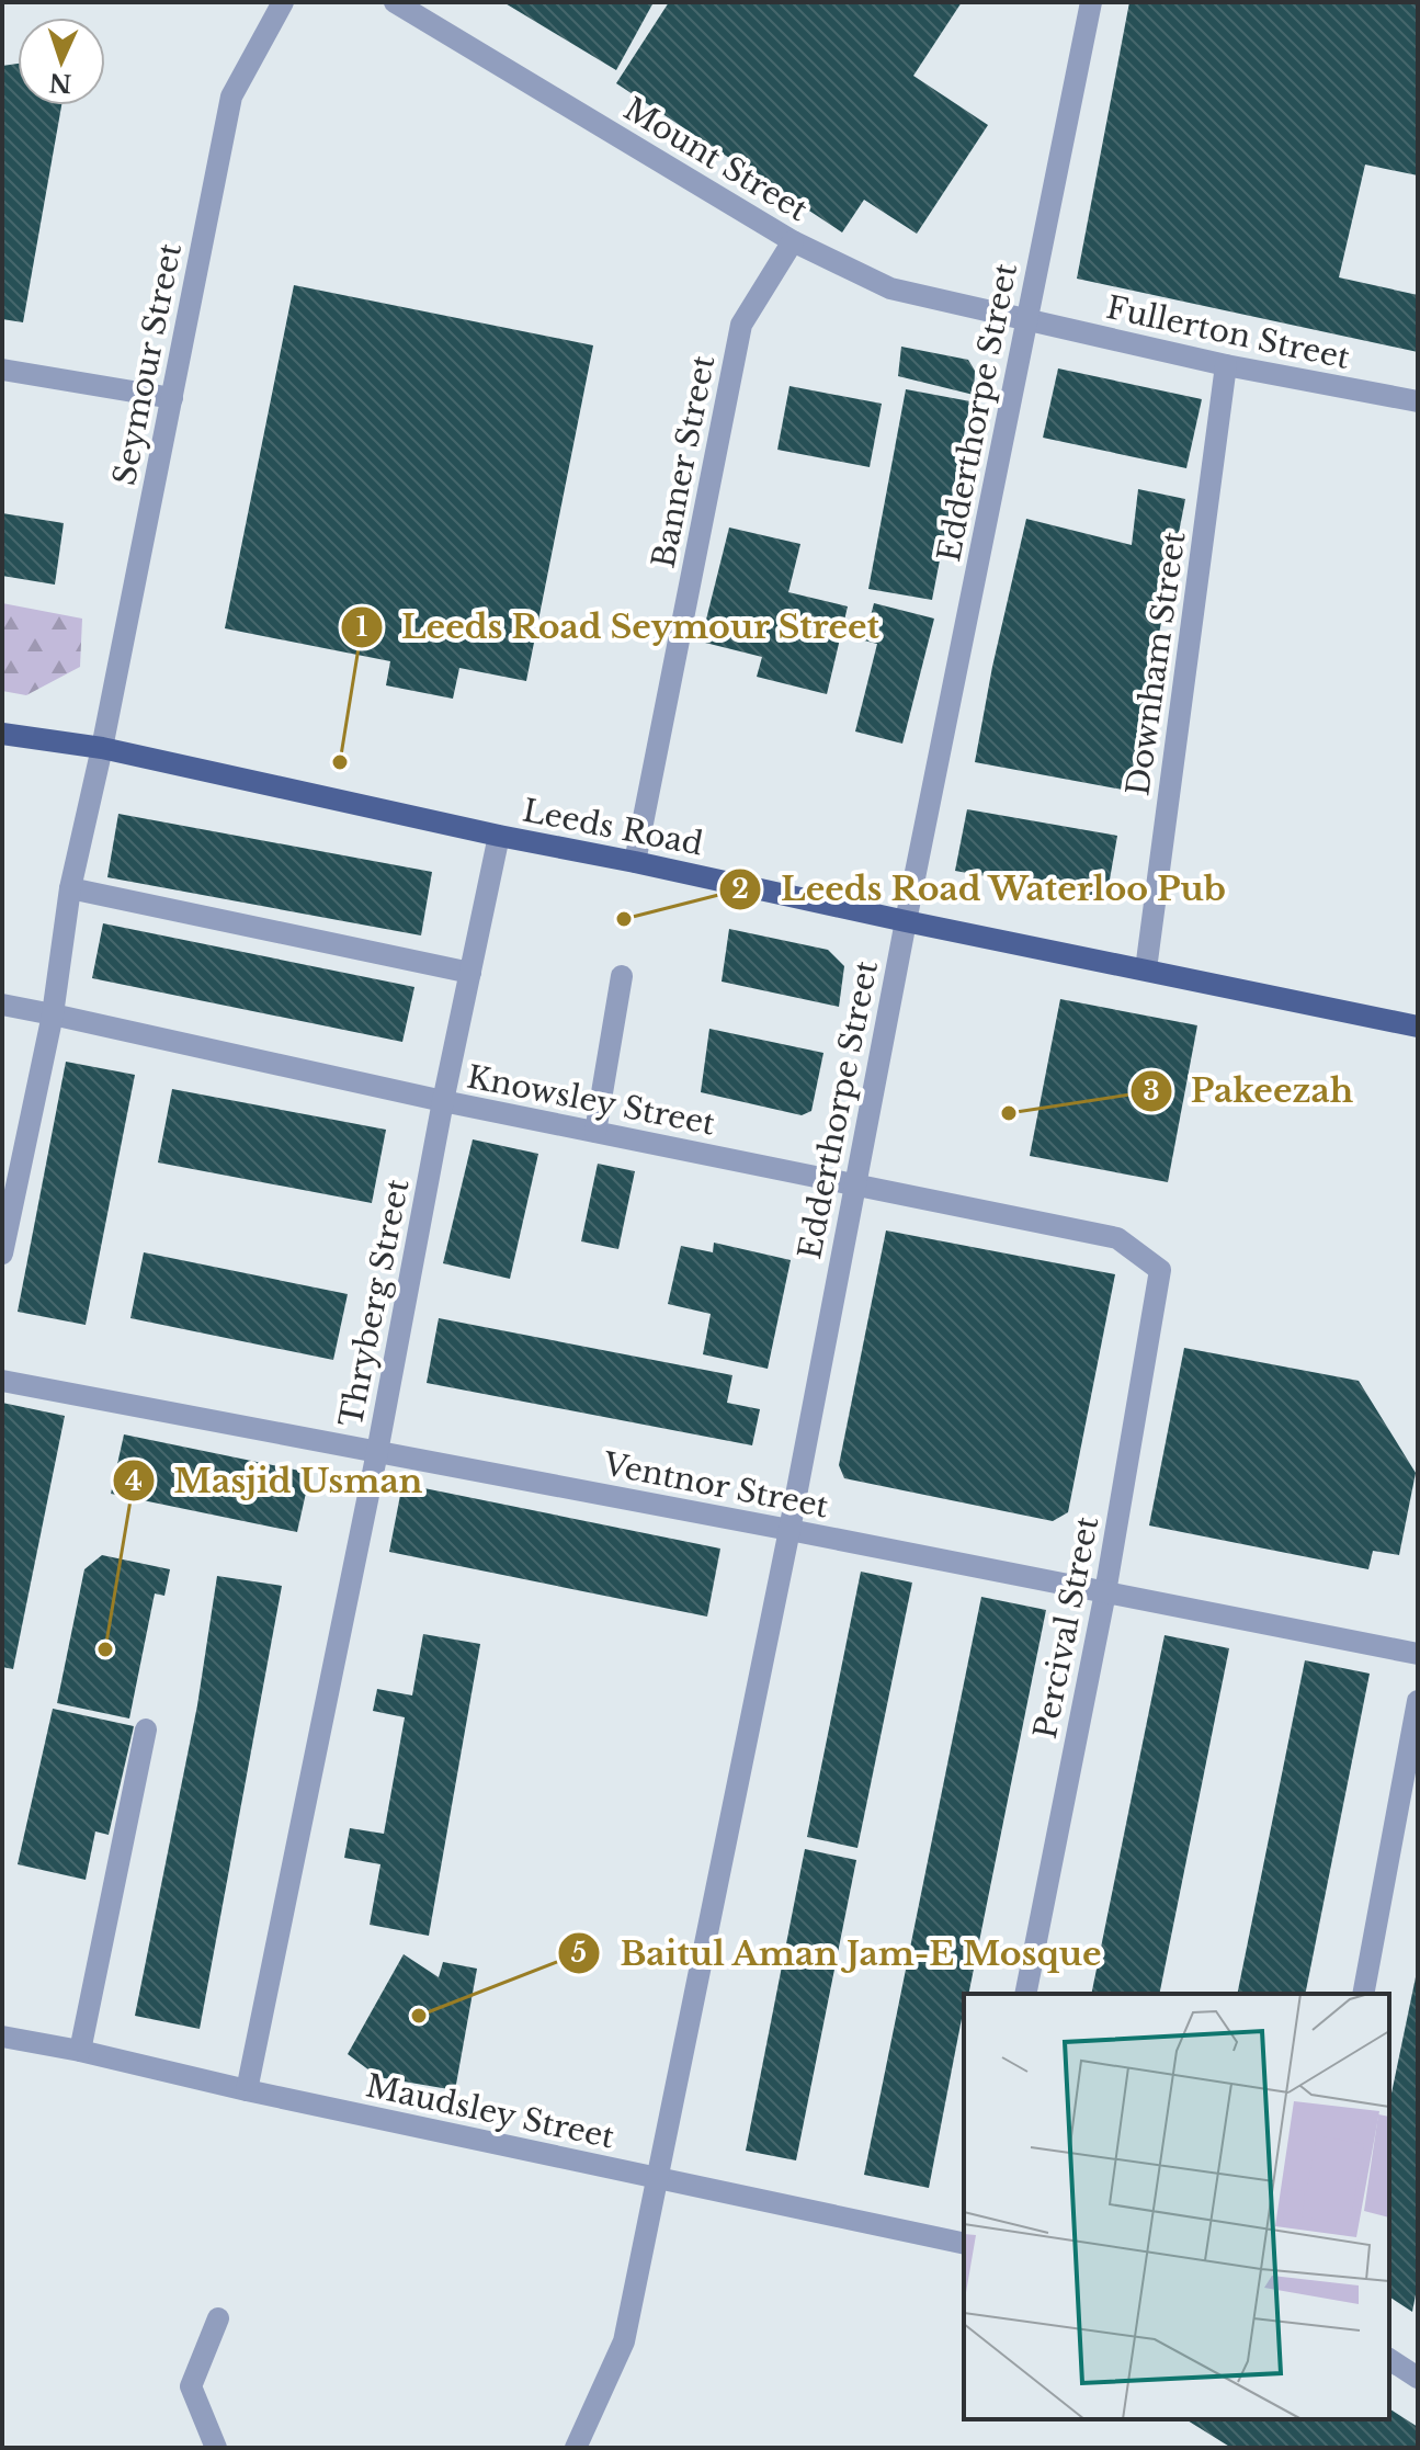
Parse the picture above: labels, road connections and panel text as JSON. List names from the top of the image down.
{
  "streets": {
    "main road": ["Leeds Road"],
    "street": [
      "Mount Street",
      "Fullerton Street",
      "Seymour Street",
      "Edderthorpe Street",
      "Banner Street",
      "Downham Street",
      "Knowsley Street",
      "Thryberg Street",
      "Ventnor Street",
      "Percival Street",
      "Maudsley Street"
    ]
  },
  "crossings": [
    ["Mount Street", "Fullerton Street"],
    ["Mount Street", "Edderthorpe Street"],
    ["Mount Street", "Banner Street"],
    ["Fullerton Street", "Edderthorpe Street"],
    ["Fullerton Street", "Downham Street"],
    ["Seymour Street", "Leeds Road"],
    ["Seymour Street", "Knowsley Street"],
    ["Edderthorpe Street", "Leeds Road"],
    ["Edderthorpe Street", "Knowsley Street"],
    ["Edderthorpe Street", "Ventnor Street"],
    ["Edderthorpe Street", "Maudsley Street"],
    ["Banner Street", "Leeds Road"],
    ["Downham Street", "Leeds Road"],
    ["Leeds Road", "Thryberg Street"],
    ["Knowsley Street", "Thryberg Street"],
    ["Knowsley Street", "Percival Street"],
    ["Thryberg Street", "Ventnor Street"],
    ["Thryberg Street", "Maudsley Street"],
    ["Ventnor Street", "Percival Street"]
  ],
  "places": [
    "Leeds Road Seymour Street",
    "Leeds Road Waterloo Pub",
    "Pakeezah",
    "Masjid Usman",
    "Baitul Aman Jam-E Mosque"
  ],
  "north": "bottom"
}
